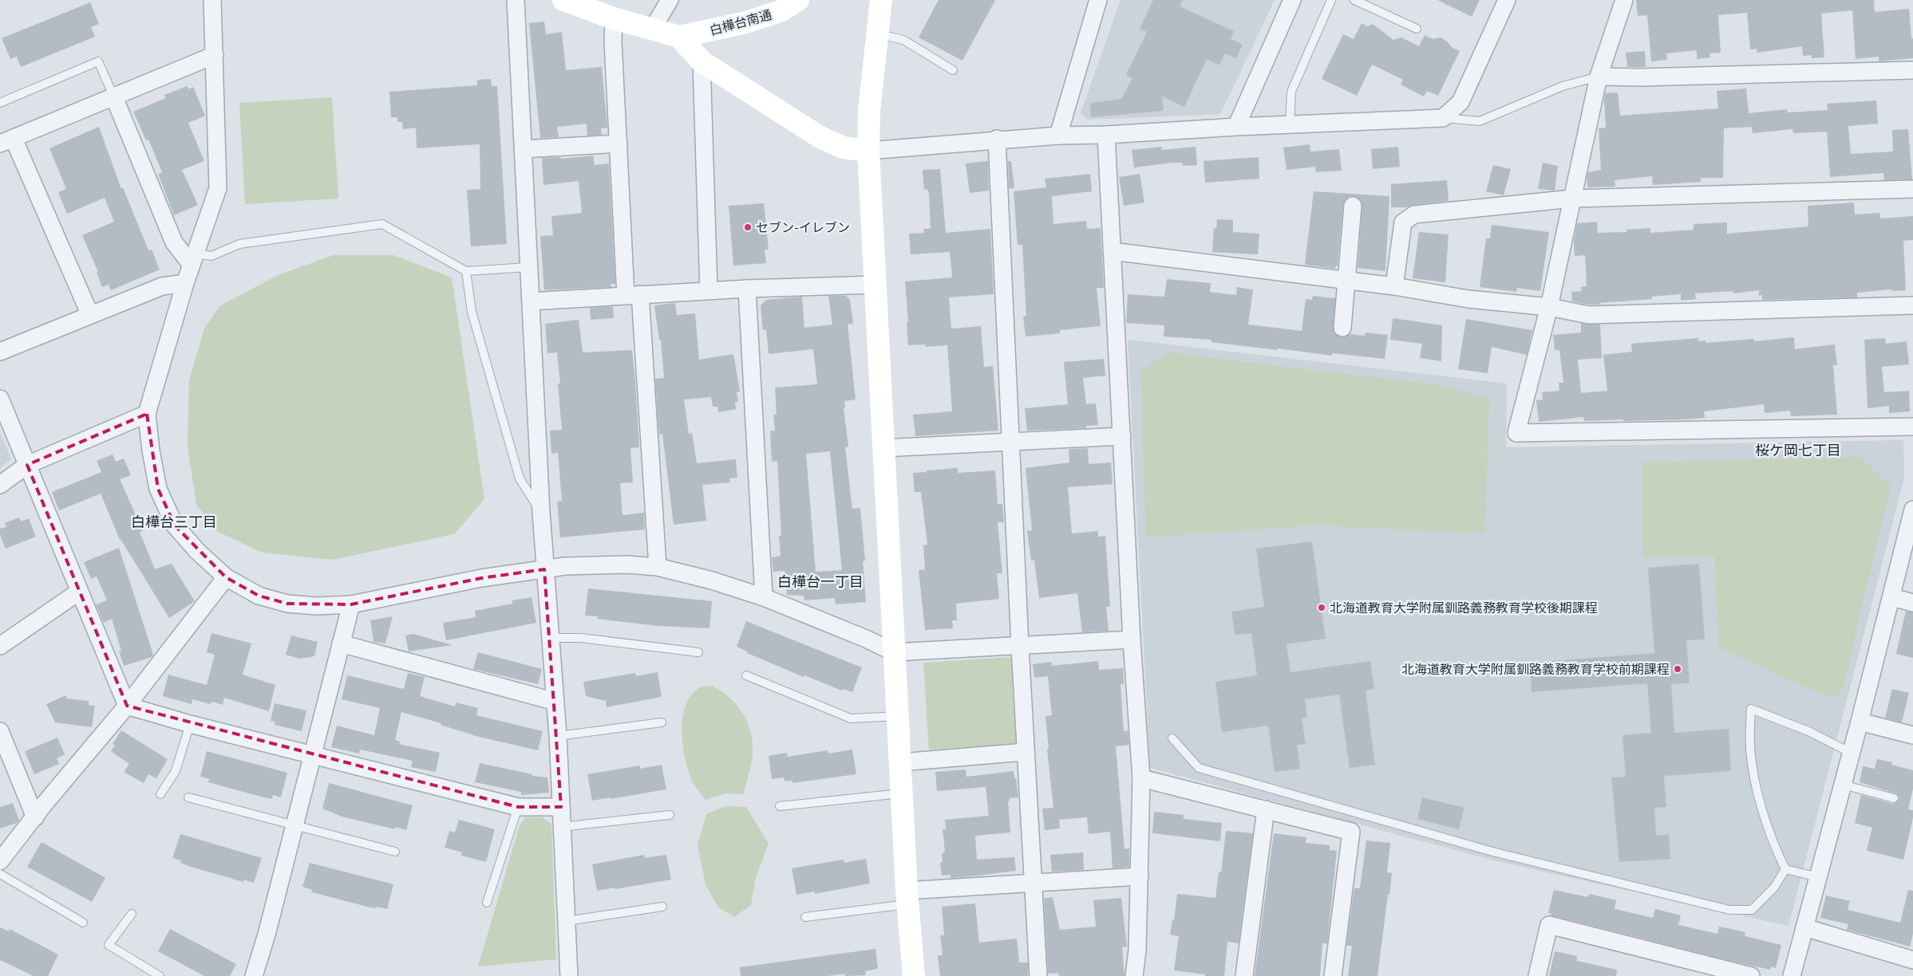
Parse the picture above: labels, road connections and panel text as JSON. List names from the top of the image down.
{
  "streets": {
    "street": ["白樺台南通"]
  },
  "districts": ["桜ケ岡七丁目", "白樺台三丁目", "白樺台一丁目"],
  "places": ["セブン-イレブン", "北海道教育大学附属釧路義務教育学校後期課程", "北海道教育大学附属釧路義務教育学校前期課程"]
}
